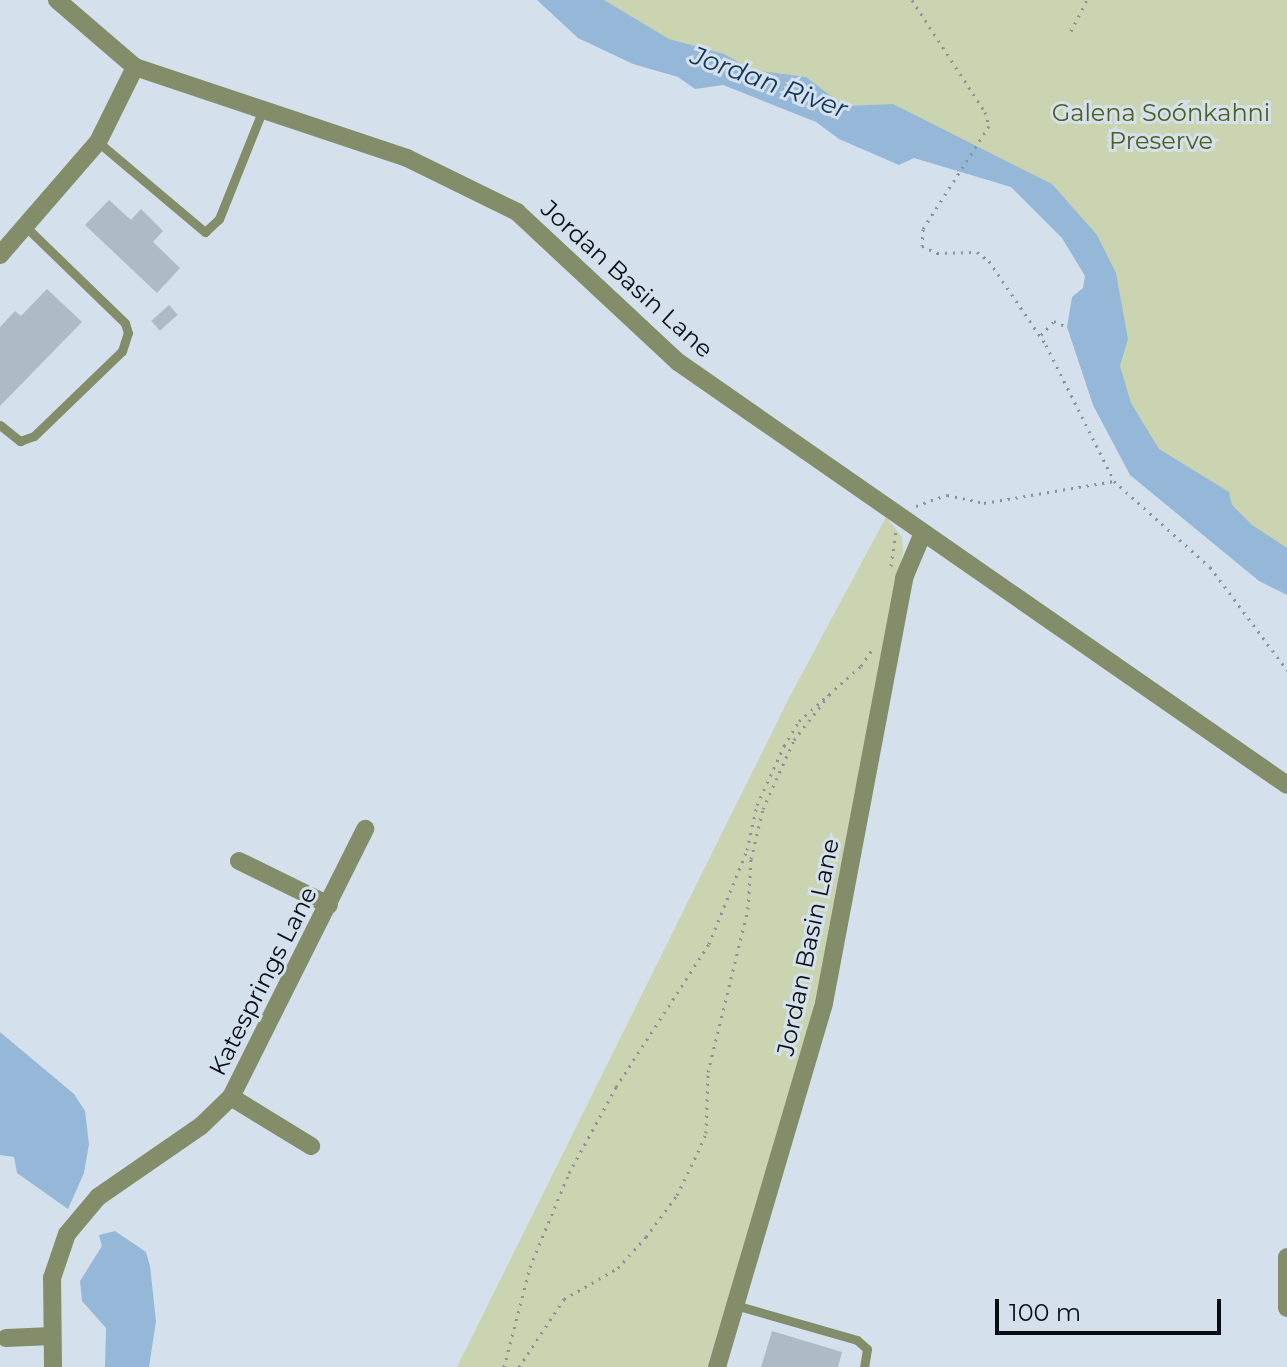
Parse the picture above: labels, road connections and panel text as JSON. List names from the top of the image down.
{
  "streets": {
    "street": ["Jordan Basin Lane", "Katesprings Lane"]
  },
  "water": ["Jordan River"],
  "parks": ["Galena Soónkahni Preserve"],
  "scale_bar": "100 m"
}
